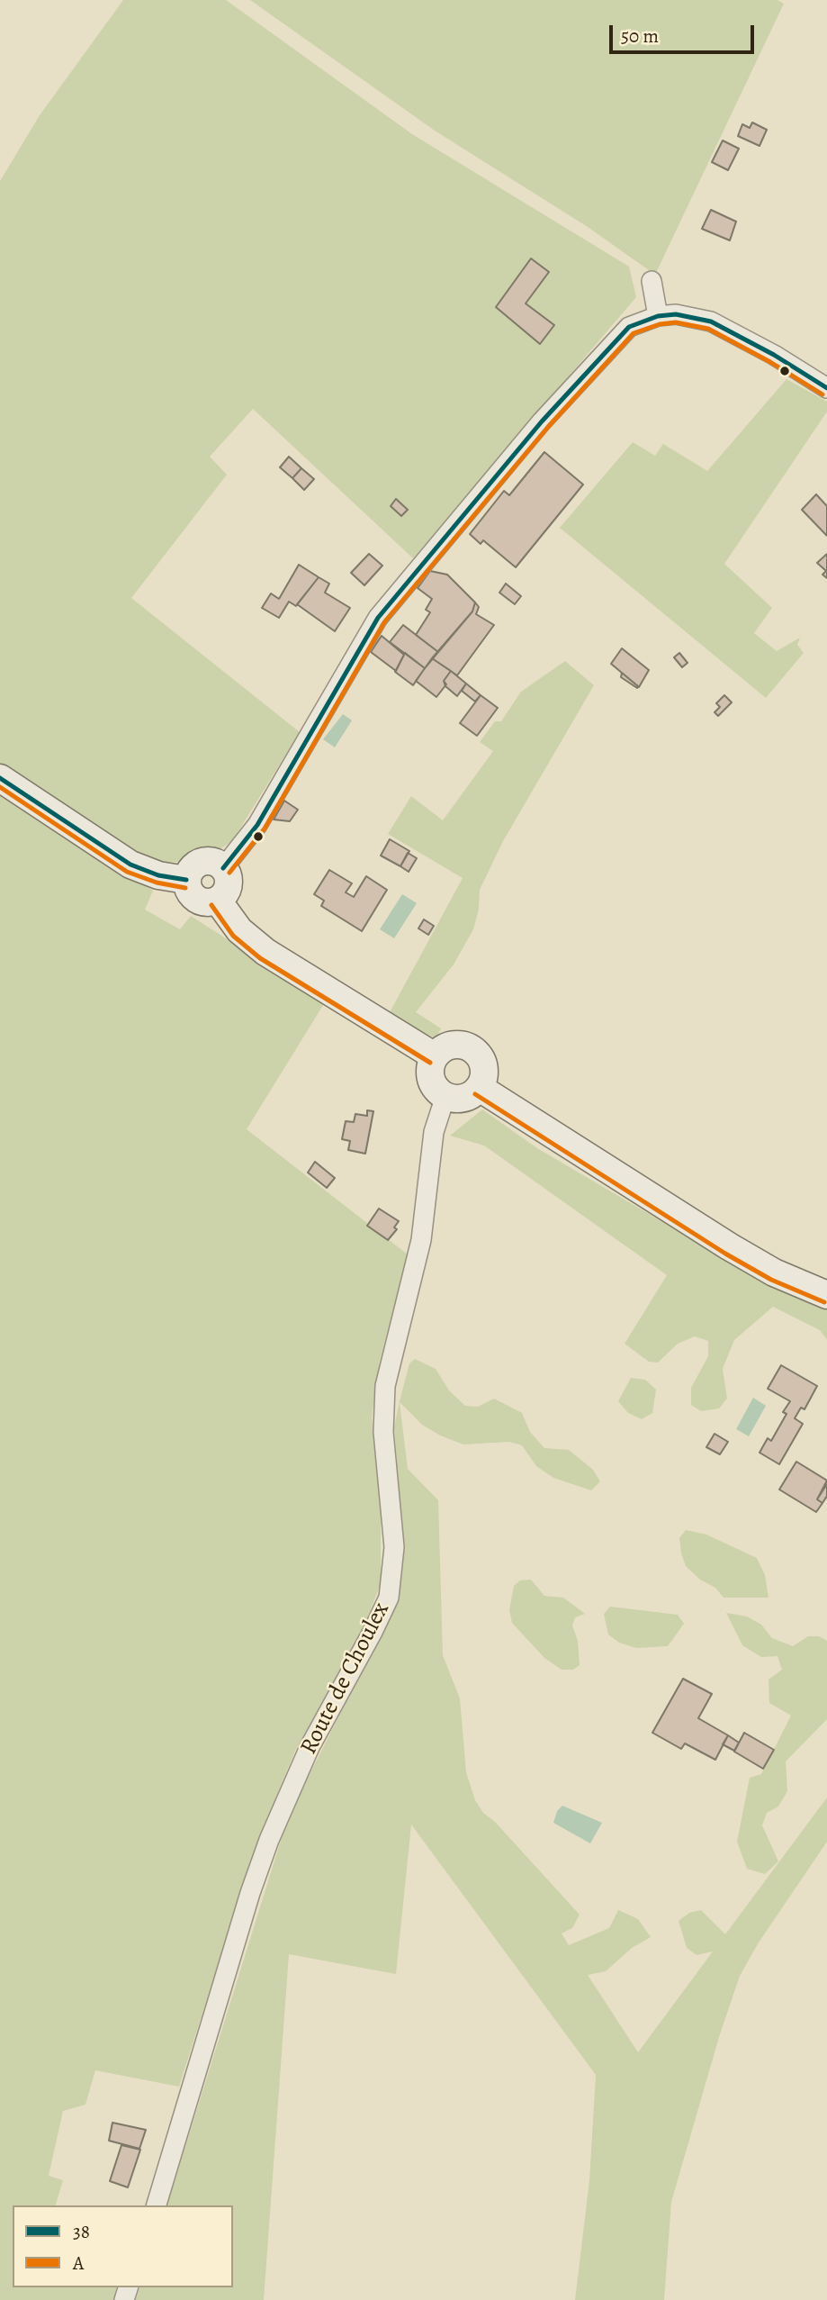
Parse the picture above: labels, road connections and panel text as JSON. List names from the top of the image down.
{
  "streets": {
    "street": ["Route de Choulex"]
  },
  "lines": ["transit line 38", "transit line A"],
  "legend": ["38", "A"],
  "scale_bar": "50 m"
}
